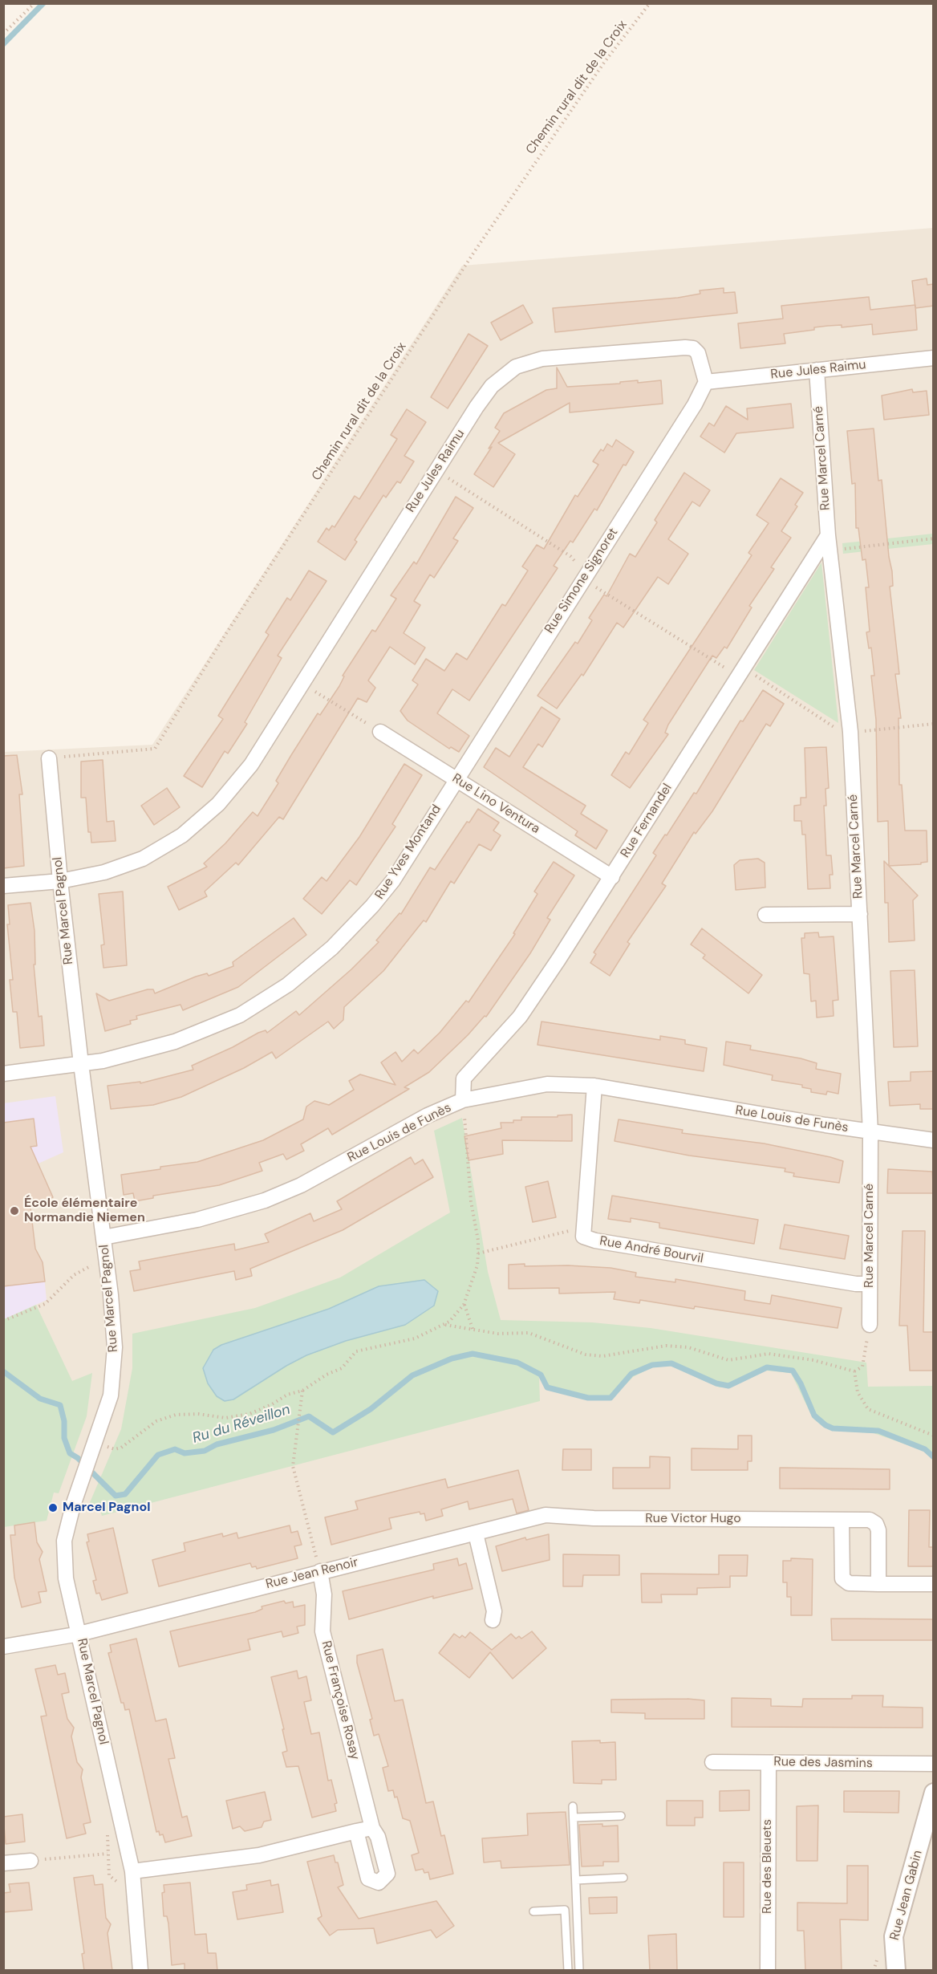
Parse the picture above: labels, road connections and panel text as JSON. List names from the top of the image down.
{
  "streets": {
    "street": [
      "Rue Jules Raimu",
      "Rue Marcel Carné",
      "Rue Simone Signoret",
      "Rue Lino Ventura",
      "Rue Fernandel",
      "Rue Yves Montand",
      "Rue Marcel Pagnol",
      "Rue Louis de Funès",
      "Rue André Bourvil",
      "Rue Victor Hugo",
      "Rue Jean Renoir",
      "Rue Françoise Rosay",
      "Rue des Jasmins",
      "Rue des Bleuets",
      "Rue Jean Gabin"
    ],
    "path": ["Chemin rural dit de la Croix"]
  },
  "crossings": [
    ["Chemin rural dit de la Croix", "Rue Marcel Pagnol"],
    ["Rue Jules Raimu", "Rue Marcel Carné"],
    ["Rue Jules Raimu", "Rue Simone Signoret"],
    ["Rue Jules Raimu", "Rue Marcel Pagnol"],
    ["Rue Marcel Carné", "Rue Fernandel"],
    ["Rue Marcel Carné", "Rue Louis de Funès"],
    ["Rue Marcel Carné", "Rue André Bourvil"],
    ["Rue Simone Signoret", "Rue Lino Ventura"],
    ["Rue Simone Signoret", "Rue Yves Montand"],
    ["Rue Lino Ventura", "Rue Fernandel"],
    ["Rue Lino Ventura", "Rue Yves Montand"],
    ["Rue Fernandel", "Rue Louis de Funès"],
    ["Rue Yves Montand", "Rue Marcel Pagnol"],
    ["Rue Marcel Pagnol", "Rue Louis de Funès"],
    ["Rue Marcel Pagnol", "Rue Jean Renoir"],
    ["Rue Louis de Funès", "Rue André Bourvil"],
    ["Rue Victor Hugo", "Rue Jean Renoir"],
    ["Rue Jean Renoir", "Rue Françoise Rosay"],
    ["Rue des Jasmins", "Rue des Bleuets"]
  ],
  "water": ["Ru du Réveillon"],
  "places": ["École élémentaire Normandie Niemen", "Marcel Pagnol"]
}
